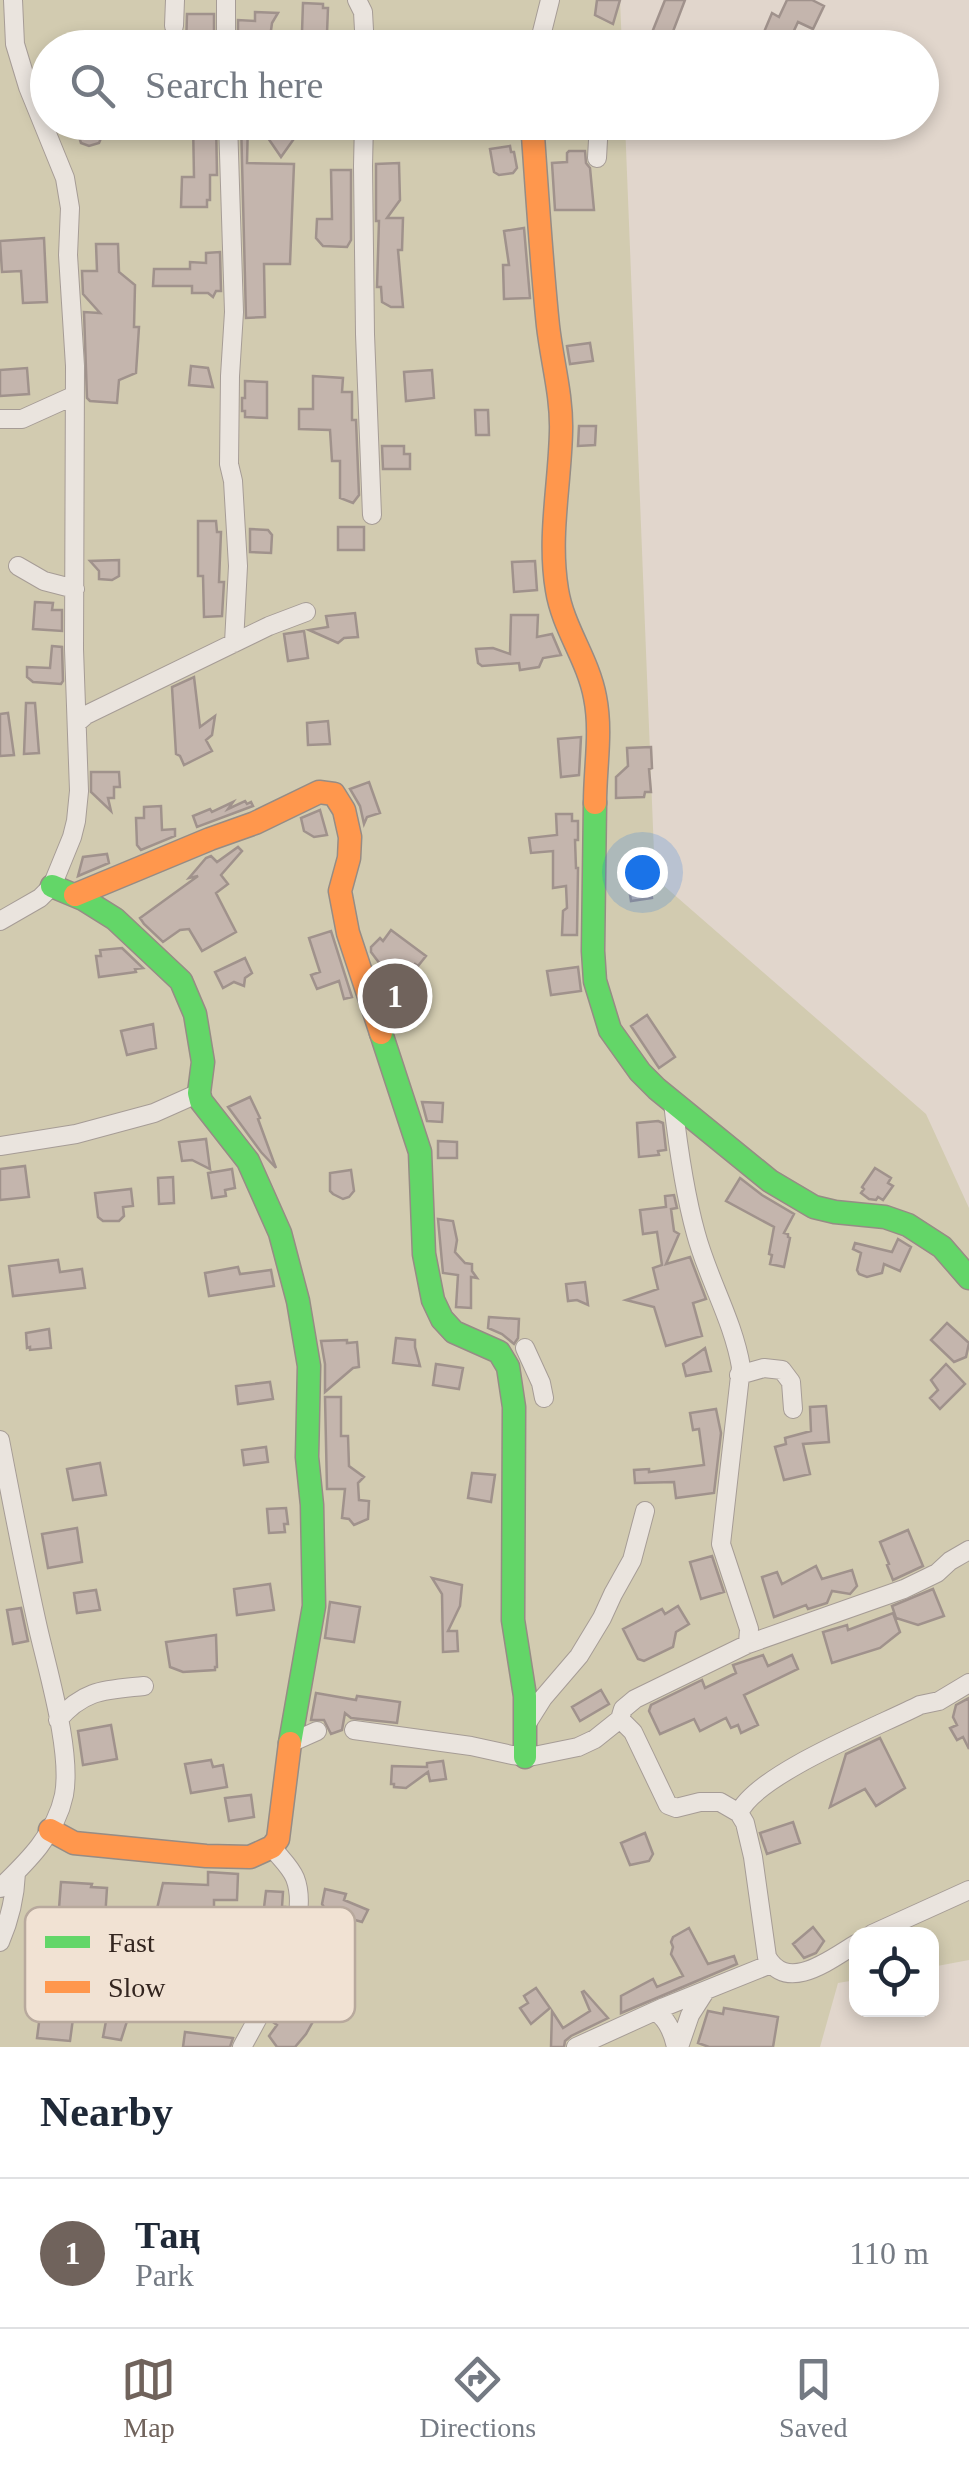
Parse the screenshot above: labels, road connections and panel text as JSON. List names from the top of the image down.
{
  "legend": ["Fast", "Slow"],
  "page": {
    "search": "Search here",
    "pins": "1",
    "heading": "Nearby",
    "list": [
      {
        "mark": "1",
        "name": "Таң",
        "note": "Park",
        "value": "110 m"
      }
    ],
    "nav": ["Map", "Directions", "Saved"]
  }
}
